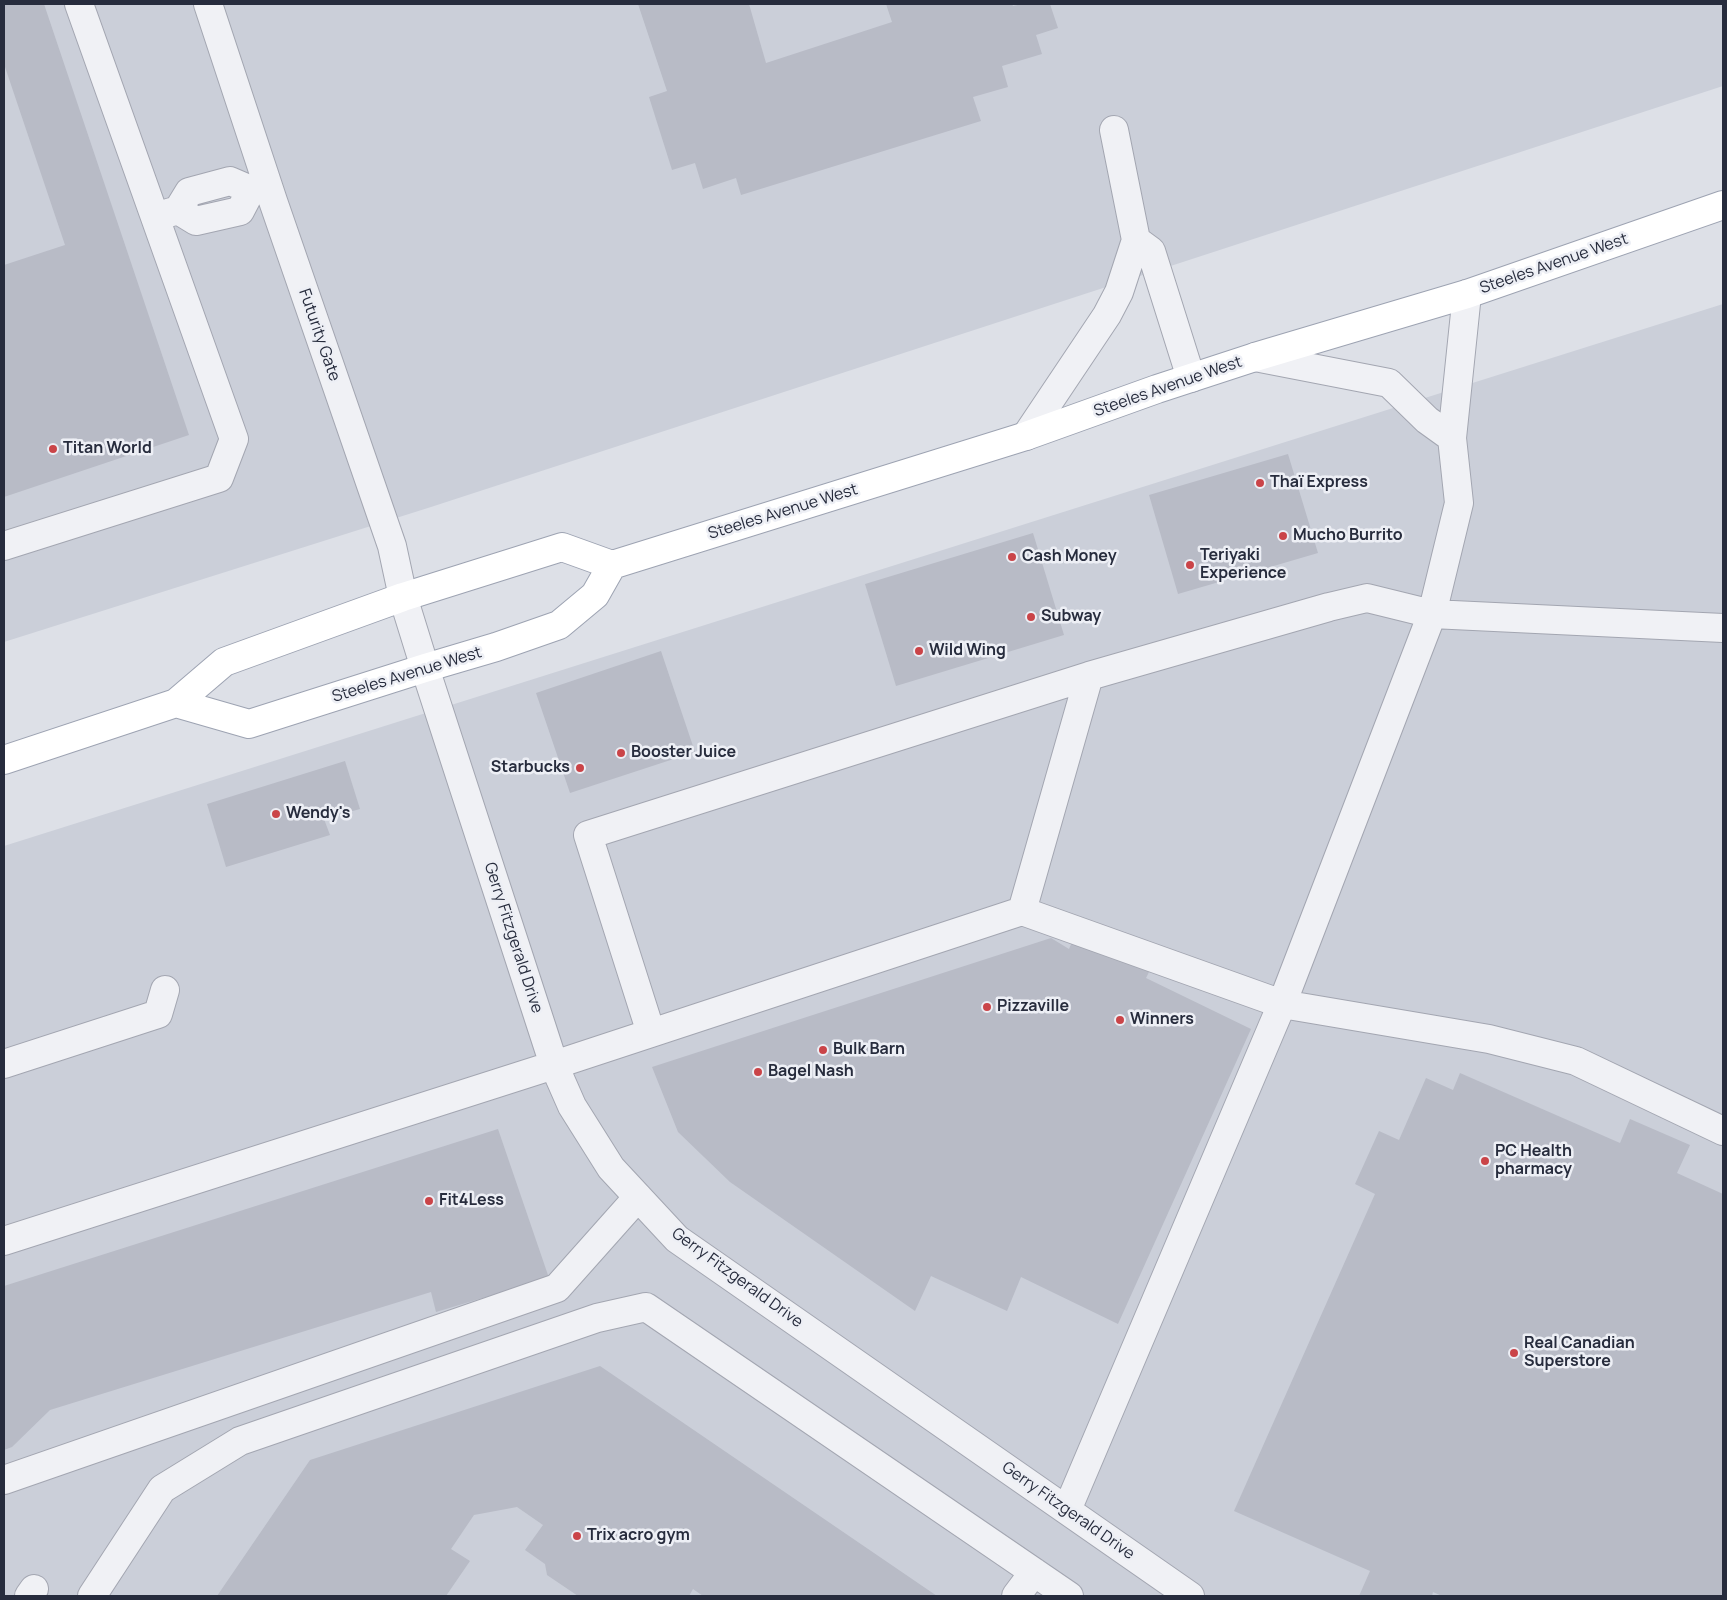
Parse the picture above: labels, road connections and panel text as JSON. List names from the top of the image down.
{
  "streets": {
    "main road": ["Steeles Avenue West"],
    "street": ["Futurity Gate", "Gerry Fitzgerald Drive"]
  },
  "crossings": [
    ["Steeles Avenue West", "Futurity Gate"],
    ["Steeles Avenue West", "Gerry Fitzgerald Drive"],
    ["Futurity Gate", "Gerry Fitzgerald Drive"]
  ],
  "places": [
    "Titan World",
    "Thaï Express",
    "Mucho Burrito",
    "Cash Money",
    "Teriyaki Experience",
    "Subway",
    "Wild Wing",
    "Booster Juice",
    "Starbucks",
    "Wendy's",
    "Pizzaville",
    "Winners",
    "Bulk Barn",
    "Bagel Nash",
    "PC Health pharmacy",
    "Fit4Less",
    "Real Canadian Superstore",
    "Trix acro gym"
  ]
}
